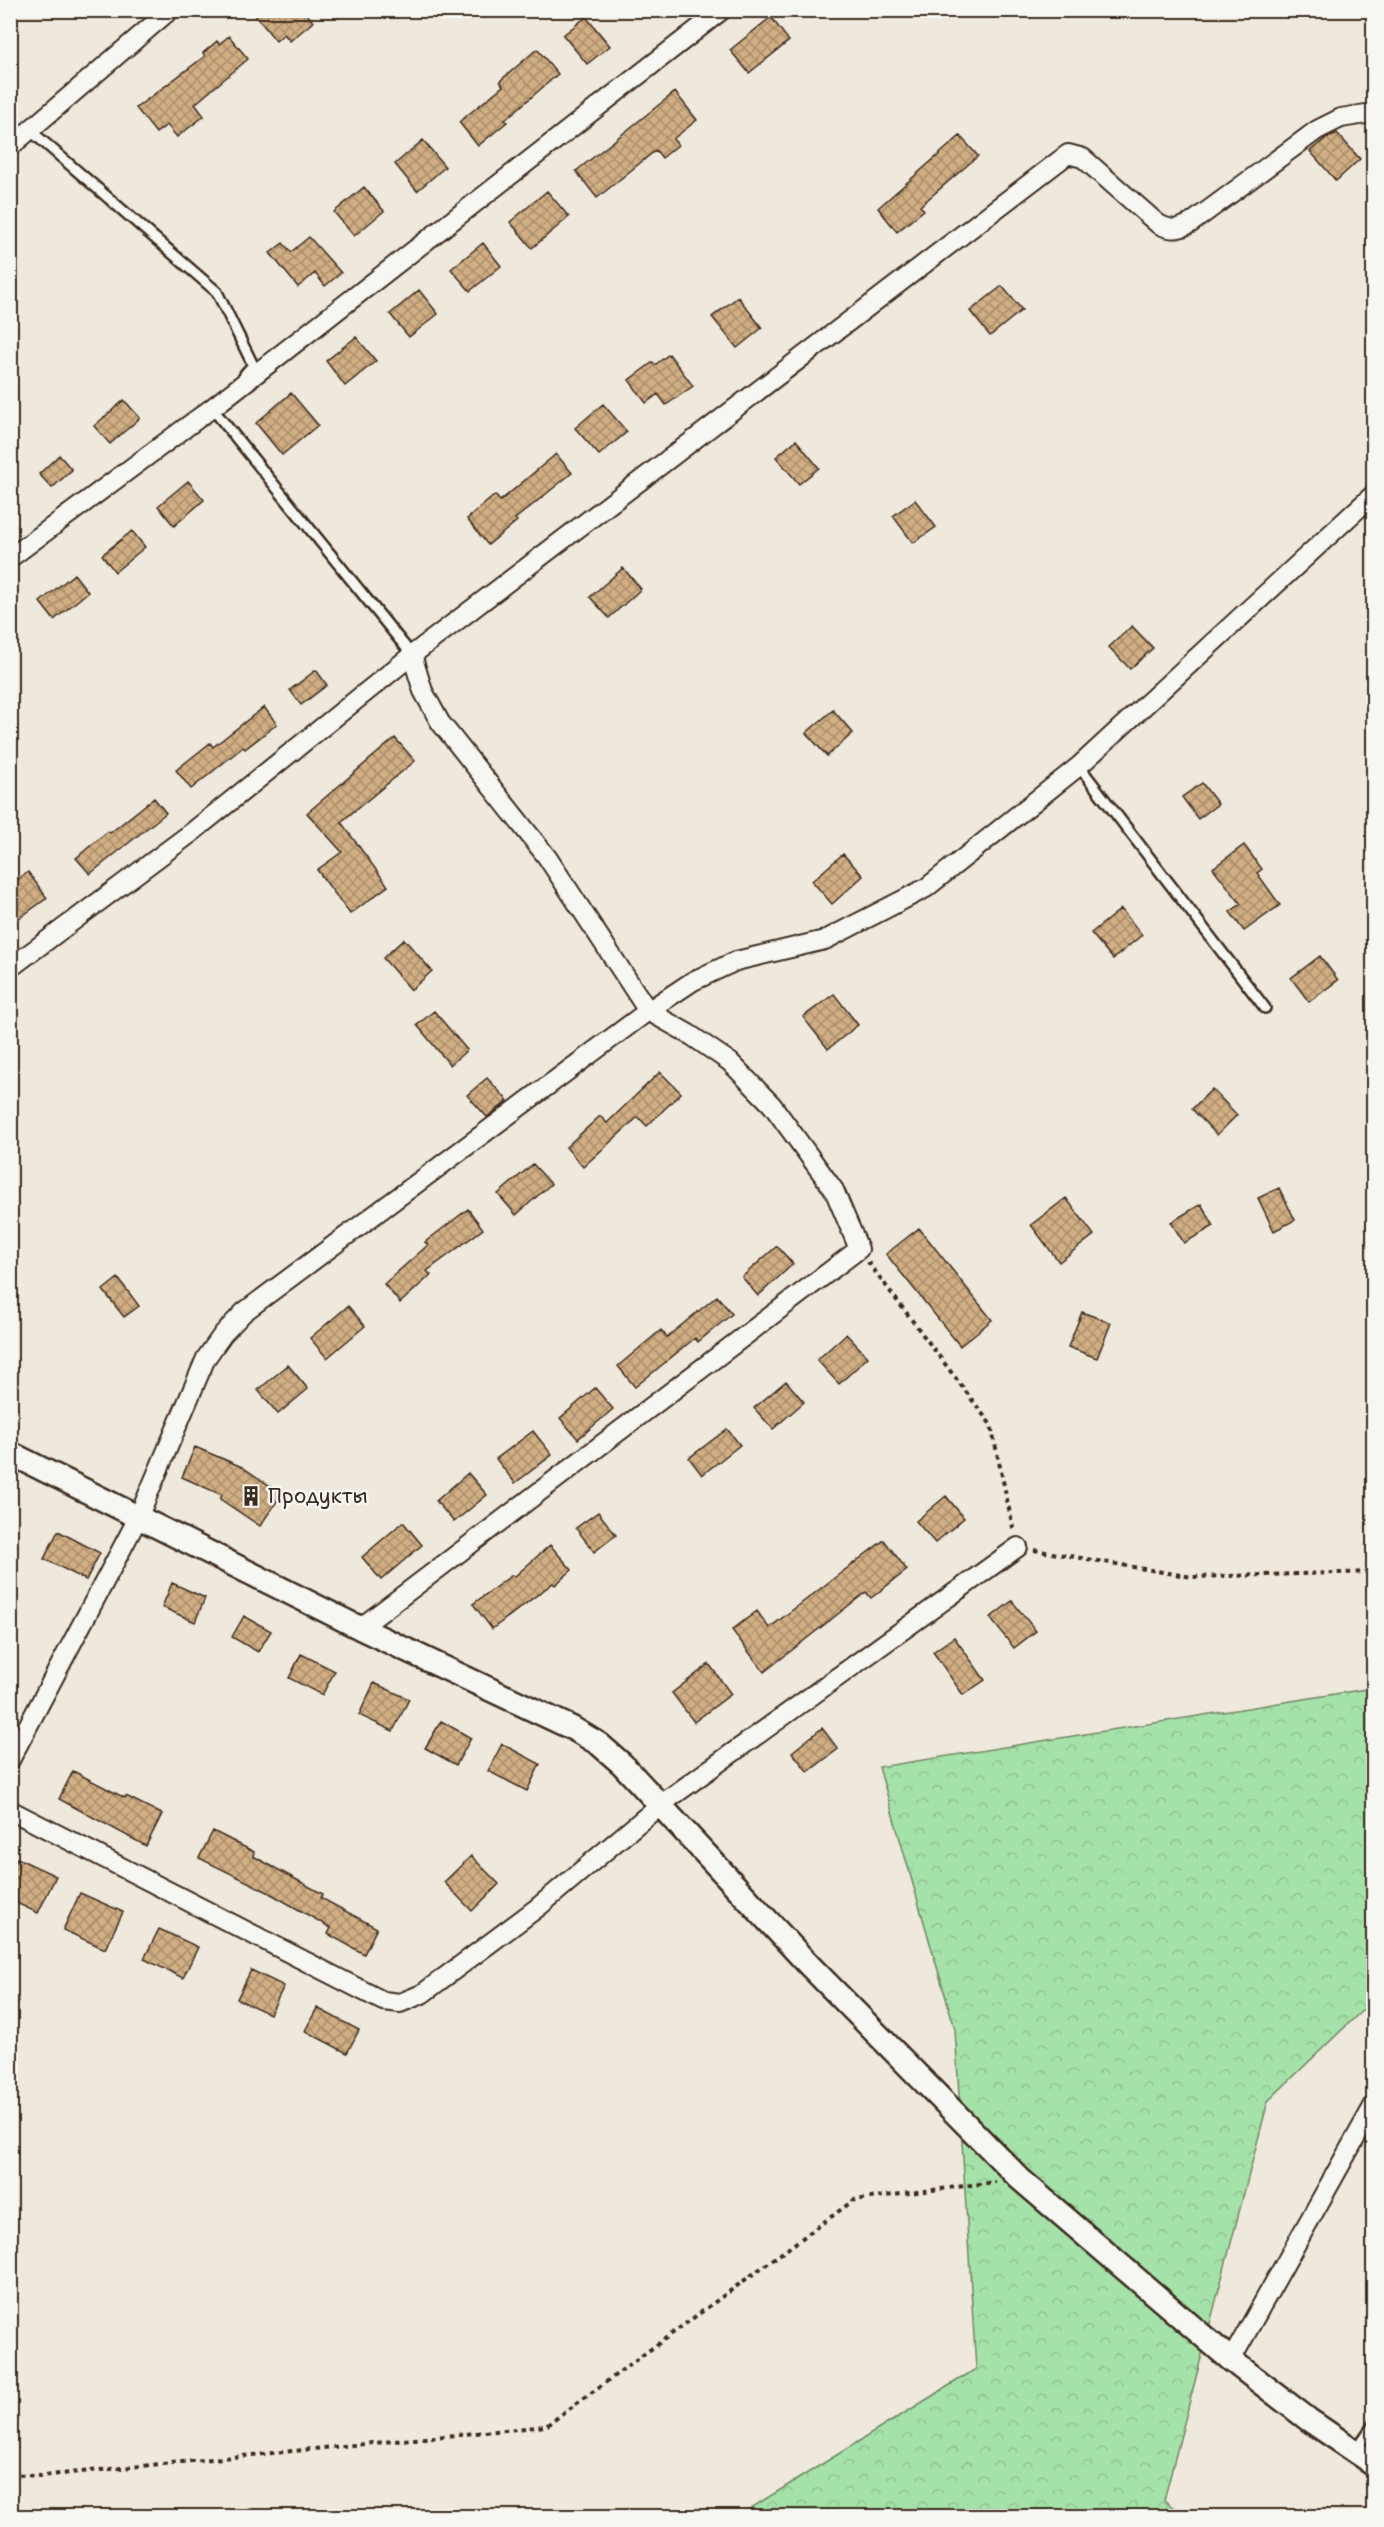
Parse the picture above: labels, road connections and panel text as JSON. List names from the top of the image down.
{
  "places": {
    "building": ["Продукты"]
  }
}
